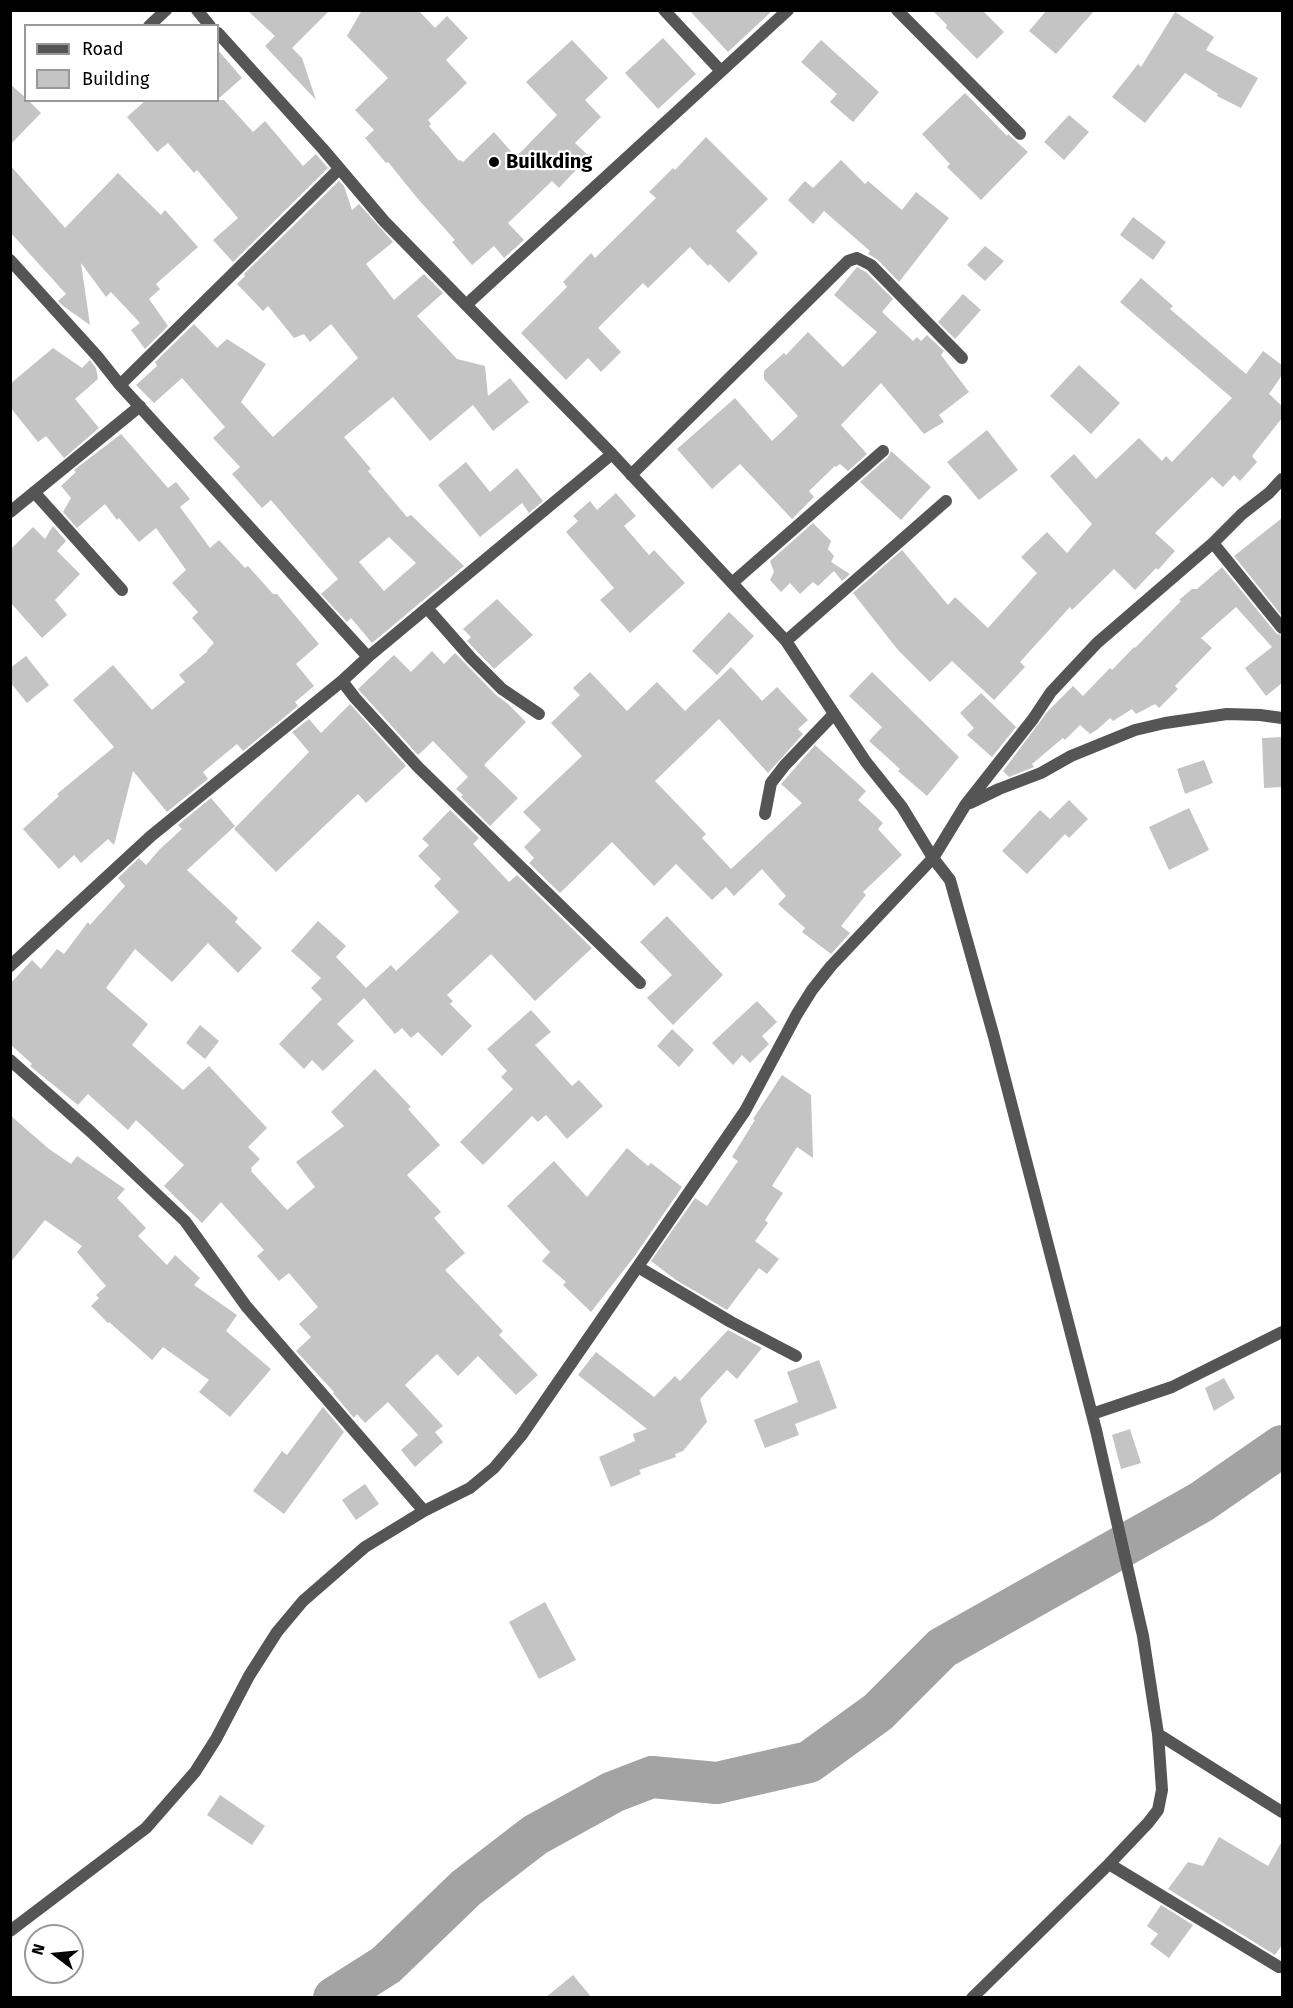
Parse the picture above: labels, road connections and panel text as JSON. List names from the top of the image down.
{
  "places": ["Builkding"],
  "legend": ["Road", "Building"],
  "north": "left"
}
